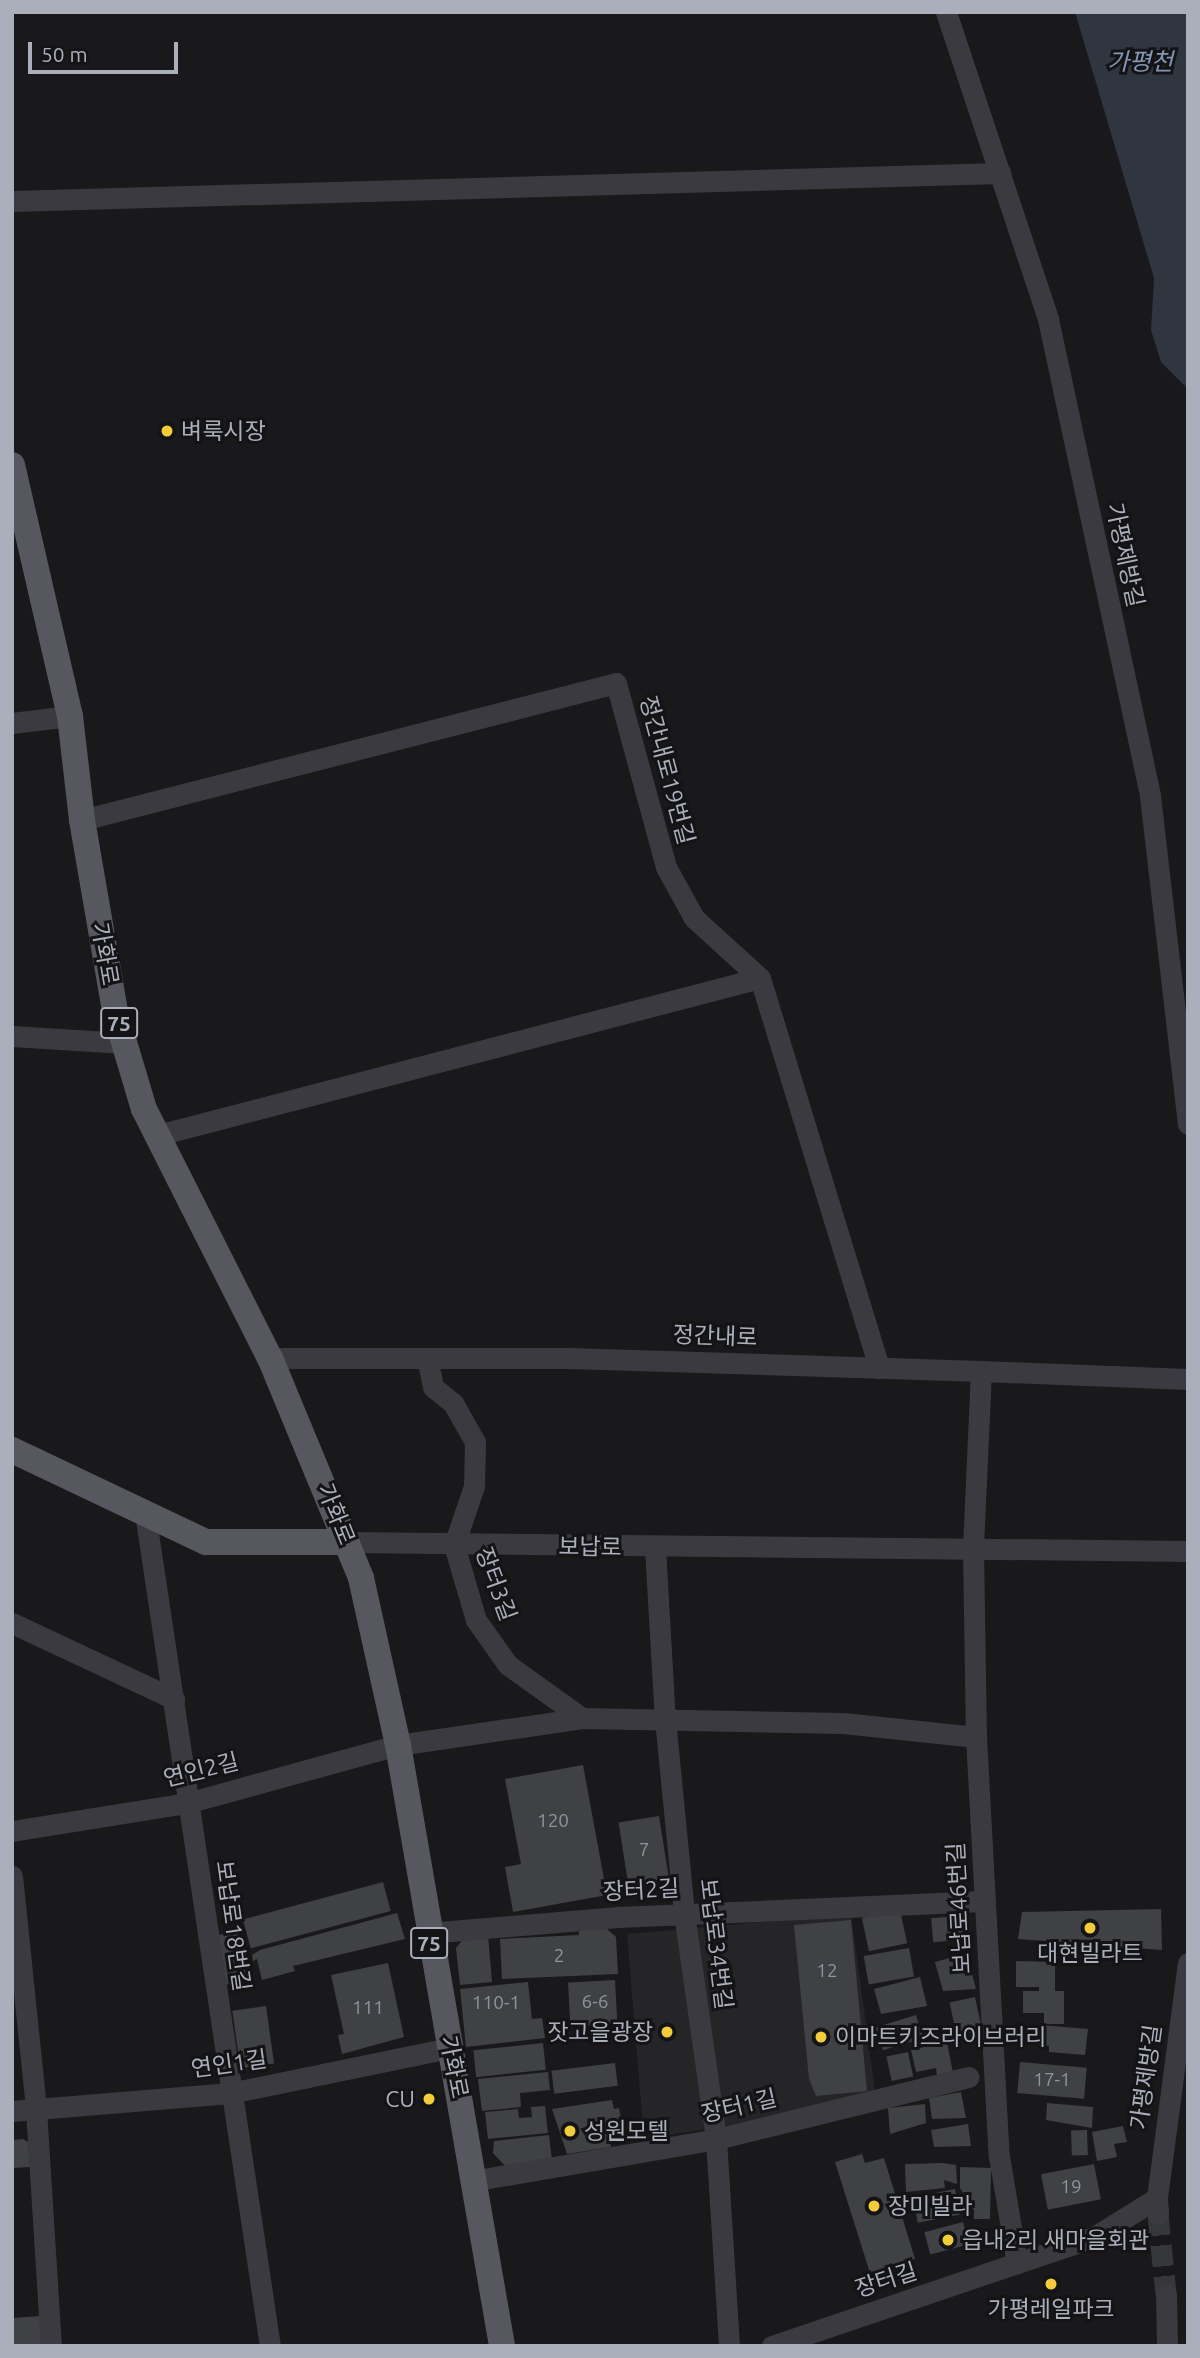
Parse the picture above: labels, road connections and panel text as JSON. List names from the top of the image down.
{
  "streets": {
    "main road": ["가화로", "75", "보납로"],
    "street": [
      "가평제방길",
      "정간내로19번길",
      "정간내로",
      "장터3길",
      "연인2길",
      "장터2길",
      "보납로46번길",
      "보납로18번길",
      "보납로34번길",
      "연인1길",
      "장터1길",
      "장터길"
    ]
  },
  "crossings": [
    ["가평제방길", "보납로46번길"],
    ["가평제방길", "장터길"],
    ["정간내로19번길", "가화로"],
    ["가화로", "정간내로"],
    ["가화로", "보납로"],
    ["가화로", "연인2길"],
    ["가화로", "장터2길"],
    ["가화로", "연인1길"],
    ["가화로", "장터1길"],
    ["정간내로", "장터3길"],
    ["보납로", "장터3길"],
    ["보납로", "보납로46번길"],
    ["보납로", "보납로18번길"],
    ["보납로", "보납로34번길"],
    ["연인2길", "보납로18번길"],
    ["장터2길", "보납로46번길"],
    ["장터2길", "보납로34번길"],
    ["보납로46번길", "장터길"],
    ["보납로18번길", "연인1길"],
    ["보납로34번길", "장터1길"]
  ],
  "water": ["가평천"],
  "places": [
    "벼룩시장",
    "대현빌라트",
    "잣고을광장",
    "이마트키즈라이브러리",
    "CU",
    "성원모텔",
    "장미빌라",
    "읍내2리 새마을회관",
    "가평레일파크"
  ],
  "house_numbers": [
    "120",
    "7",
    "2",
    "12",
    "6-6",
    "110-1",
    "111",
    "17-1",
    "19"
  ],
  "scale_bar": "50 m"
}
